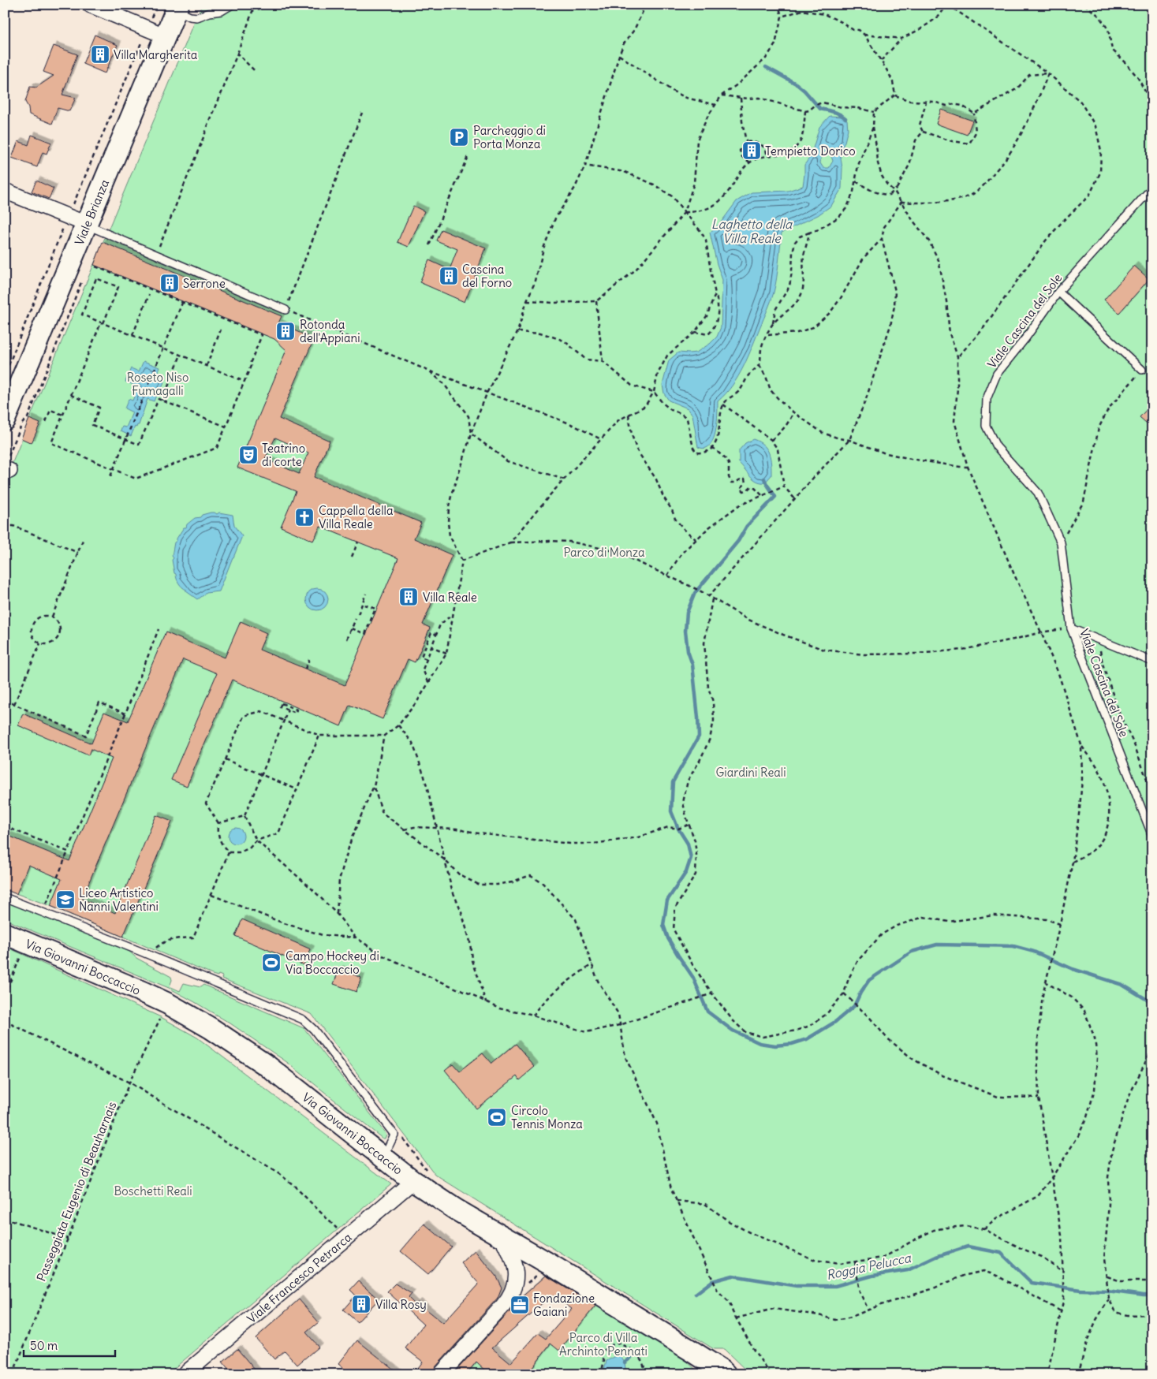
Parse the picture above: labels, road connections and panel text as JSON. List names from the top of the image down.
{
  "streets": {
    "main road": ["Viale Brianza", "Via Giovanni Boccaccio"],
    "street": ["Viale Francesco Petrarca"],
    "lane": ["Viale Cascina del Sole"],
    "path": ["Passeggiata Eugenio di Beauharnais"]
  },
  "crossings": [
    ["Via Giovanni Boccaccio", "Viale Francesco Petrarca"]
  ],
  "water": ["Laghetto della Villa Reale", "Roggia Pelucca"],
  "parks": [
    "Roseto Niso Fumagalli",
    "Parco di Monza",
    "Giardini Reali",
    "Boschetti Reali",
    "Parco di Villa Archinto Pennati"
  ],
  "places": {
    "building": [
      "Villa Margherita",
      "Tempietto Dorico",
      "Cascina del Forno",
      "Serrone",
      "Rotonda dell'Appiani",
      "Villa Reale",
      "Villa Rosy"
    ],
    "parking": ["Parcheggio di Porta Monza"],
    "theatre": ["Teatrino di corte"],
    "church": ["Cappella della Villa Reale"],
    "school or university": ["Liceo Artistico Nanni Valentini"],
    "sports": ["Campo Hockey di Via Boccaccio", "Circolo Tennis Monza"],
    "office": ["Fondazione Gaiani"]
  },
  "scale_bar": "50 m"
}
